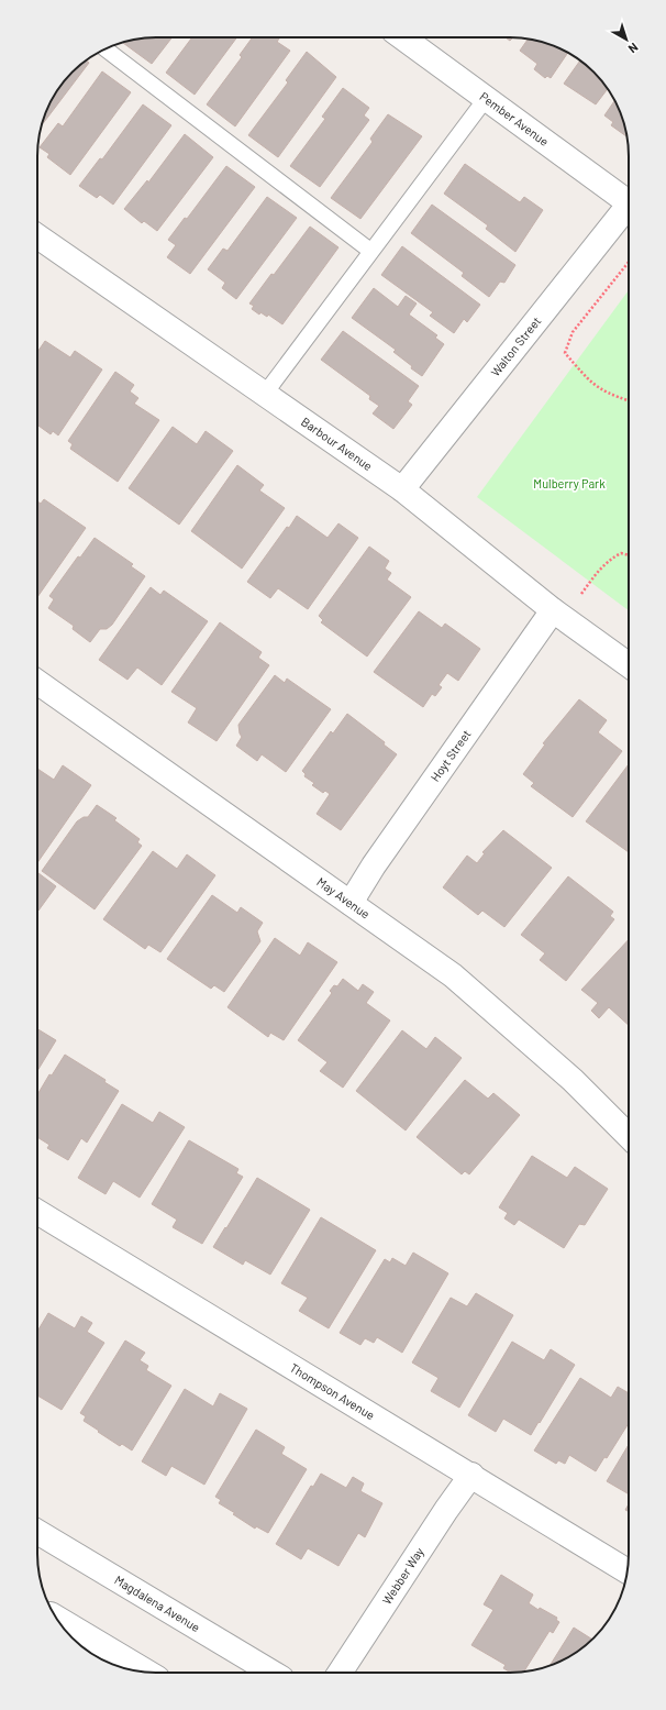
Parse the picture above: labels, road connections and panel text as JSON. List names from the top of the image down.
{
  "streets": {
    "street": [
      "Pember Avenue",
      "Walton Street",
      "Barbour Avenue",
      "Hoyt Street",
      "May Avenue",
      "Thompson Avenue",
      "Webber Way",
      "Magdalena Avenue"
    ]
  },
  "crossings": [
    ["Walton Street", "Barbour Avenue"],
    ["Barbour Avenue", "Hoyt Street"],
    ["Hoyt Street", "May Avenue"],
    ["Thompson Avenue", "Webber Way"]
  ],
  "parks": ["Mulberry Park"],
  "north": "bottom right"
}
